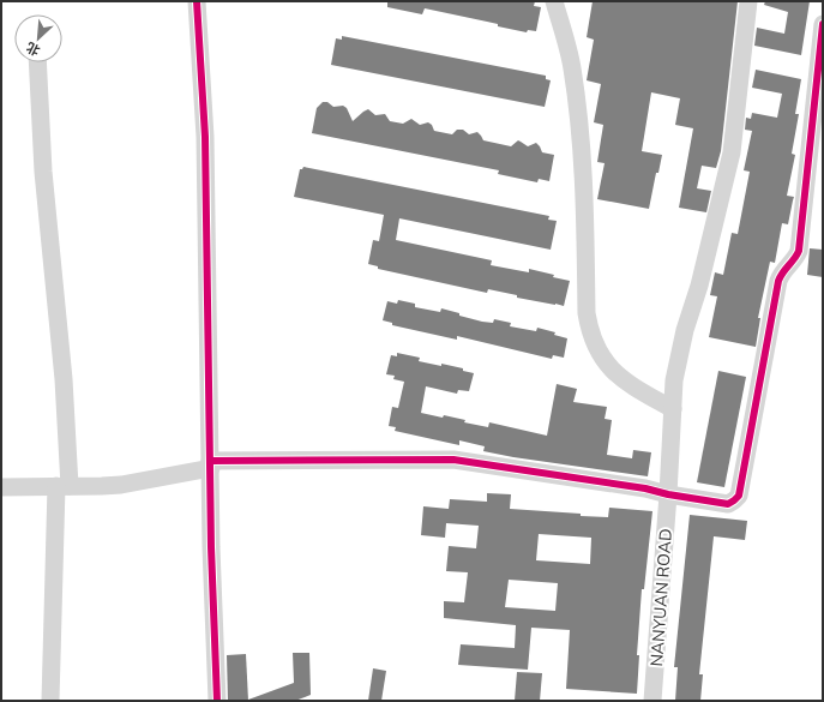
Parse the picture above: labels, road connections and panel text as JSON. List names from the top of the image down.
{
  "streets": {
    "street": ["NANYUAN ROAD"]
  },
  "north": "bottom left"
}
